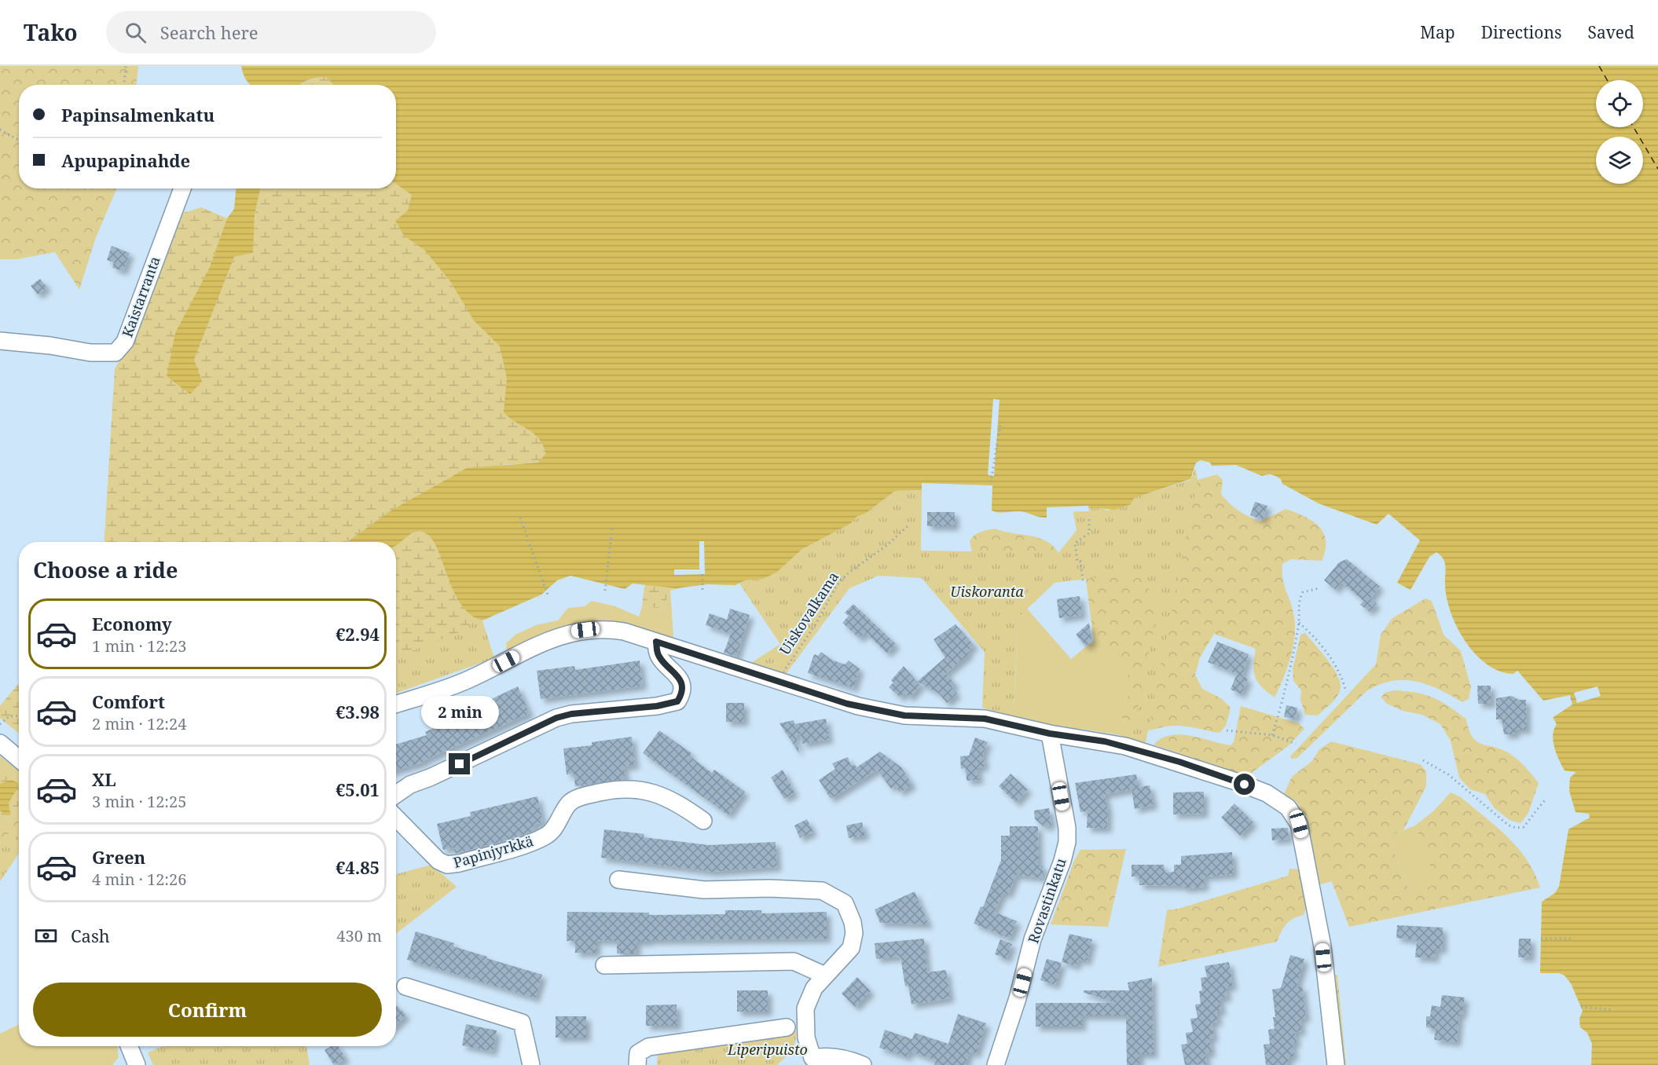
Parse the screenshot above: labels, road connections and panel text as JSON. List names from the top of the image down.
{
  "streets": {
    "street": ["Kaistarranta", "Papinjyrkkä", "Rovastinkatu"],
    "path": ["Uiskovalkama"]
  },
  "parks": ["Uiskoranta", "Liperipuisto"],
  "page": {
    "header": "Tako",
    "search": "Search here",
    "nav": ["Map", "Directions", "Saved"],
    "banner": ["Papinsalmenkatu", "Apupapinahde"],
    "heading": "Choose a ride",
    "list": [
      {
        "name": "Economy",
        "note": "1 min · 12:23",
        "value": "€2.94"
      },
      {
        "name": "Comfort",
        "note": "2 min · 12:24",
        "value": "€3.98"
      },
      {
        "name": "XL",
        "note": "3 min · 12:25",
        "value": "€5.01"
      },
      {
        "name": "Green",
        "note": "4 min · 12:26",
        "value": "€4.85"
      }
    ],
    "bubble": "2 min",
    "pay": ["Cash", "430 m"],
    "buttons": "Confirm"
  }
}
